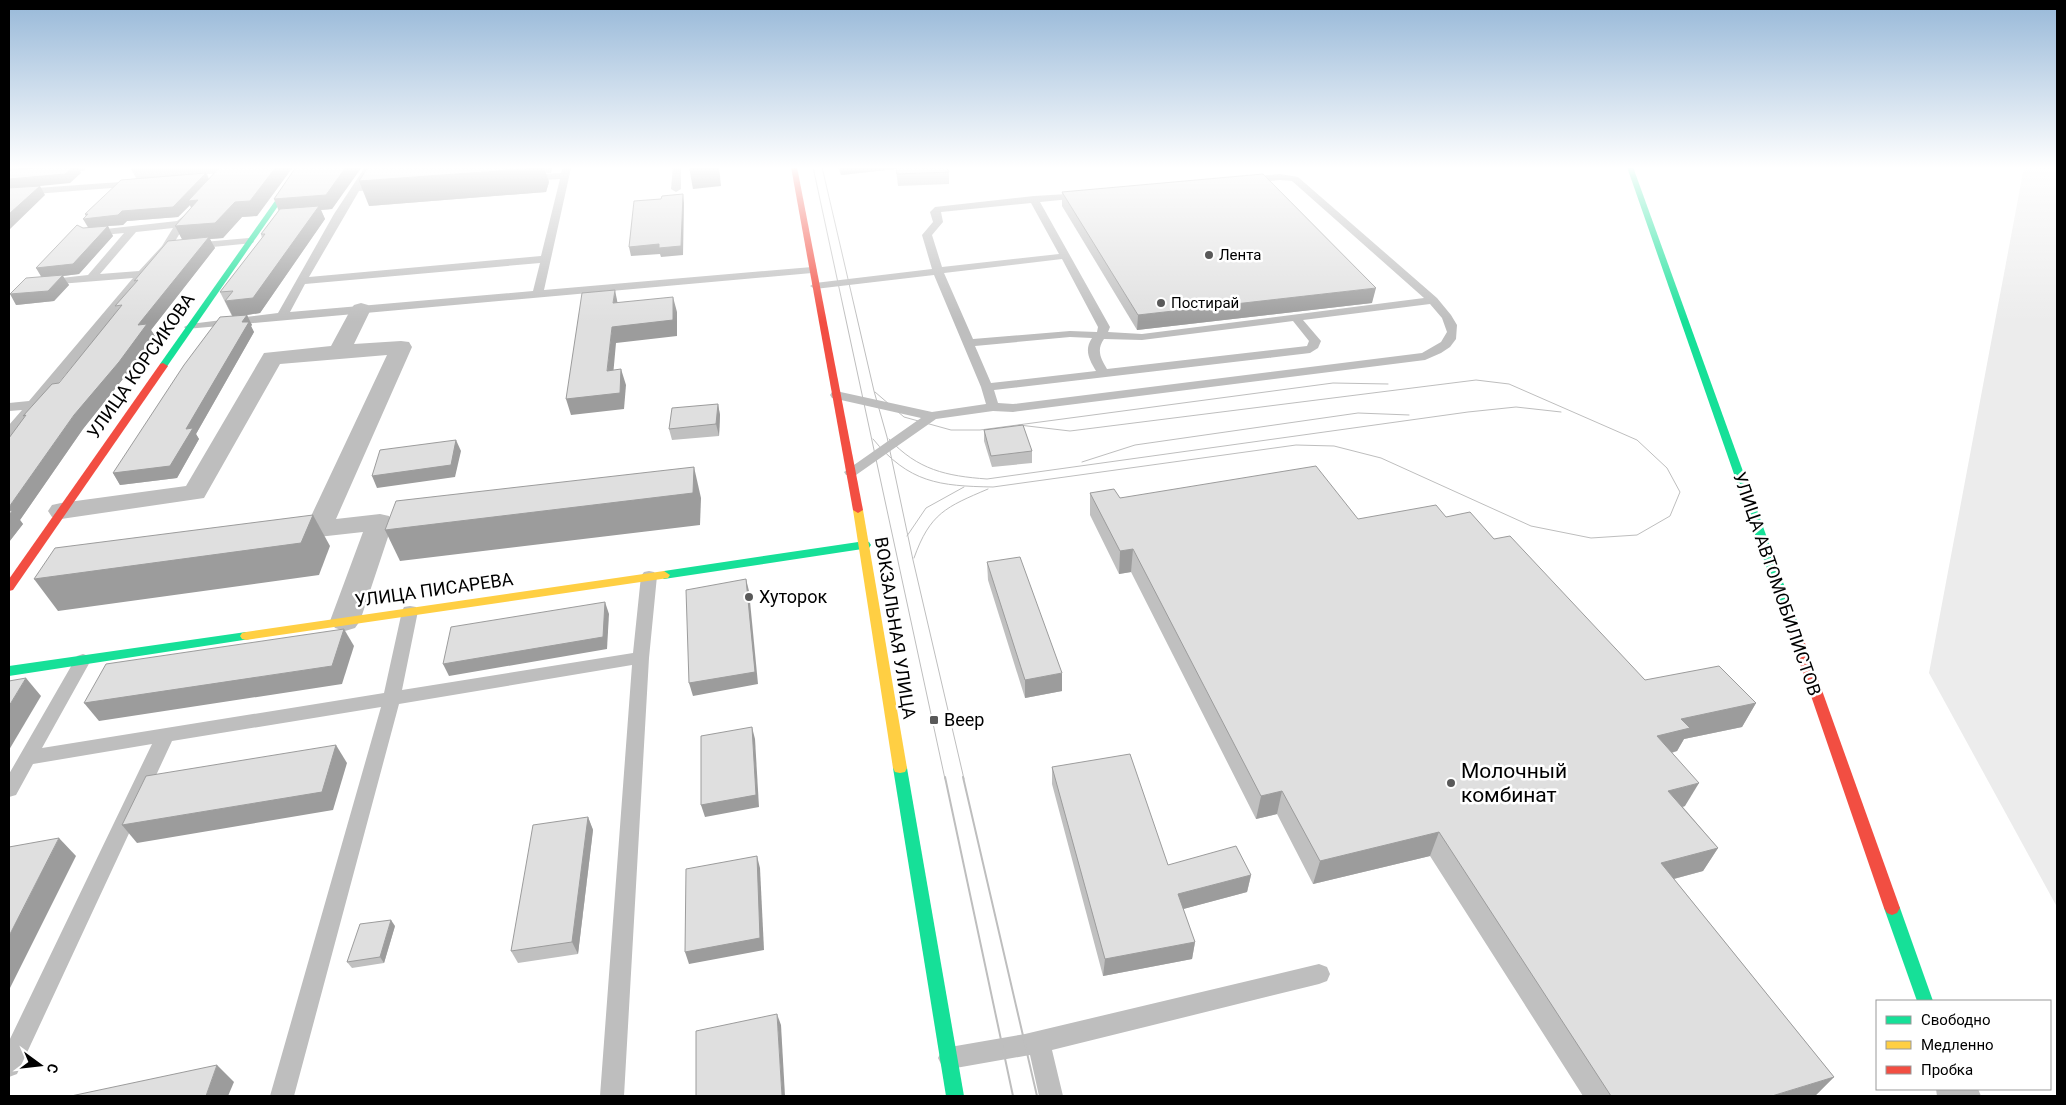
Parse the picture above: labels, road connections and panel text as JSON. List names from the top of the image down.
{
  "streets": {
    "street": [
      "УЛИЦА КОРСИКОВА",
      "УЛИЦА АВТОМОБИЛИСТОВ",
      "УЛИЦА ПИСАРЕВА",
      "ВОКЗАЛЬНАЯ УЛИЦА"
    ]
  },
  "crossings": [
    ["УЛИЦА ПИСАРЕВА", "ВОКЗАЛЬНАЯ УЛИЦА"]
  ],
  "places": {
    "other": [
      "Лента",
      "Постирай",
      "Хуторок",
      "Молочный комбинат"
    ],
    "transit": ["Веер"]
  },
  "legend": ["Свободно", "Медленно", "Пробка"],
  "north": "right"
}
